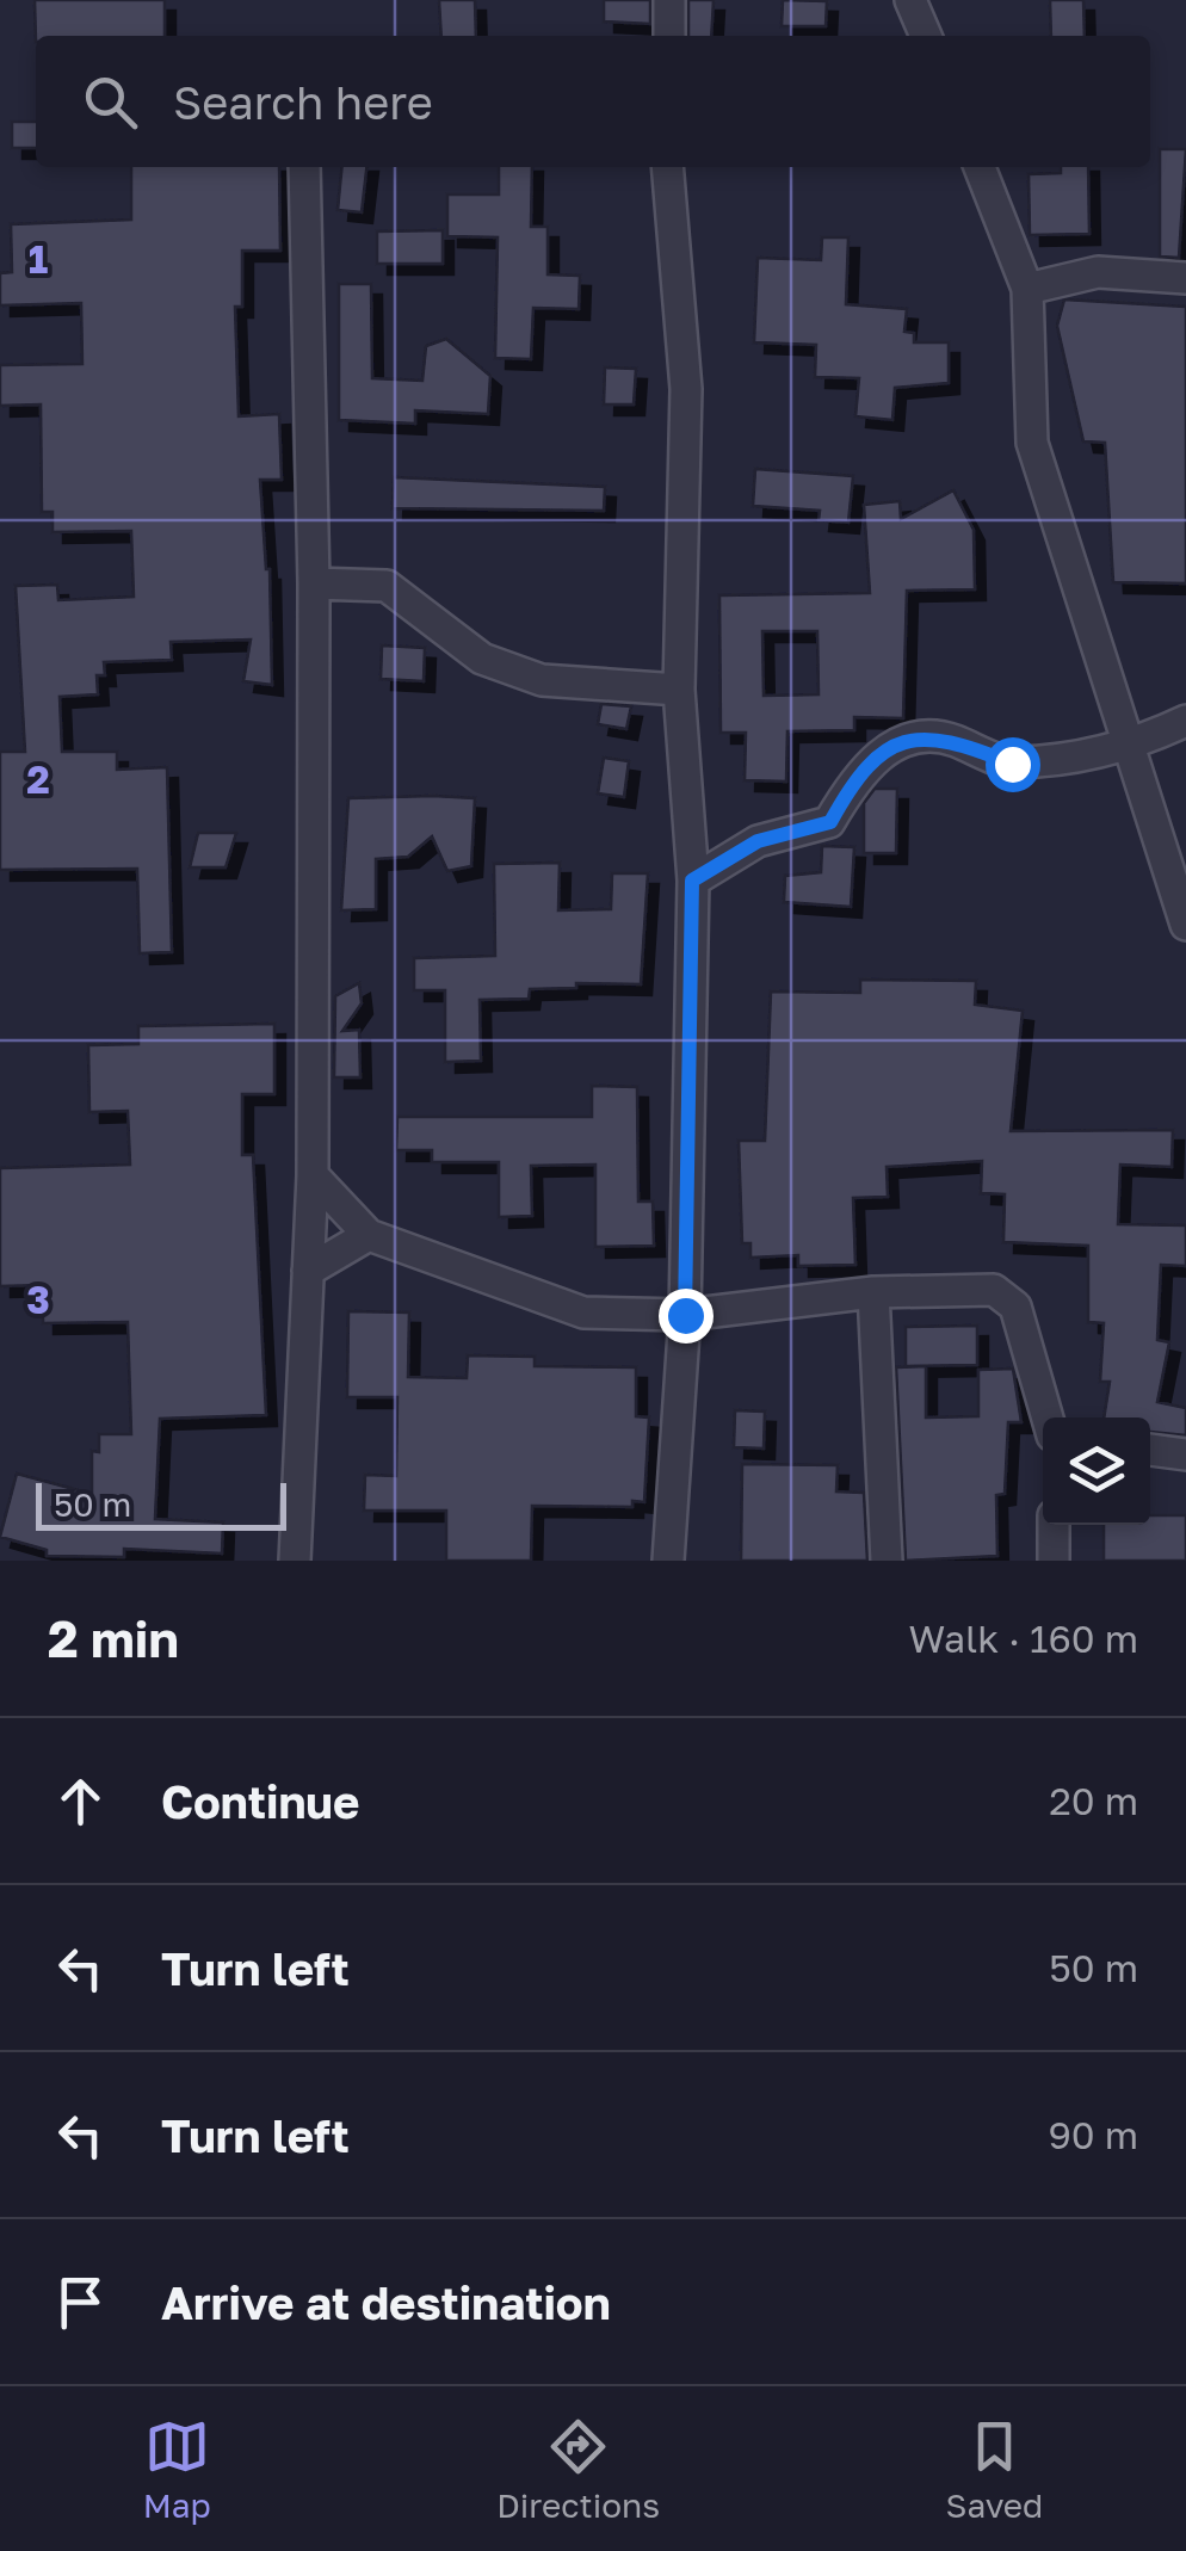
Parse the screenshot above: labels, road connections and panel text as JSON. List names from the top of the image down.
{
  "scale_bar": "50 m",
  "page": {
    "search": "Search here",
    "scale": "50 m",
    "heading": ["2 min", "Walk · 160 m"],
    "list": [
      ["Continue", "20 m"],
      ["Turn left", "50 m"],
      ["Turn left", "90 m"],
      "Arrive at destination"
    ],
    "nav": ["Map", "Directions", "Saved"]
  },
  "grid": {
    "rows": ["1", "2", "3"]
  }
}
